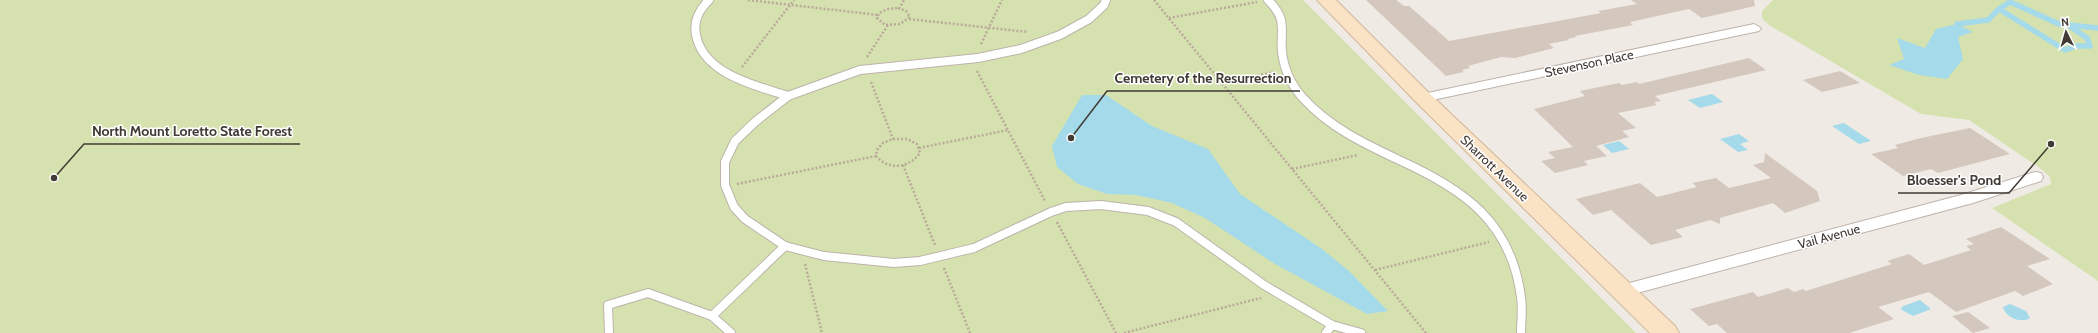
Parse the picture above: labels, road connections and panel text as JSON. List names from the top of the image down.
{
  "streets": {
    "street": ["Stevenson Place", "Sharrott Avenue", "Vail Avenue"]
  },
  "crossings": [
    ["Stevenson Place", "Sharrott Avenue"],
    ["Sharrott Avenue", "Vail Avenue"]
  ],
  "places": ["Cemetery of the Resurrection", "Bloesser's Pond", "North Mount Loretto State Forest"],
  "north": "top"
}
